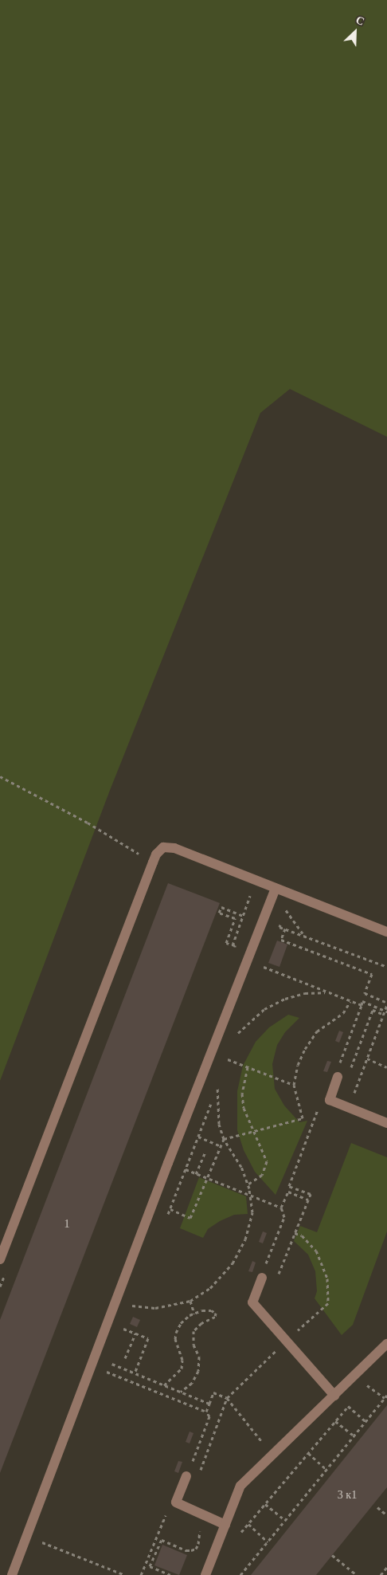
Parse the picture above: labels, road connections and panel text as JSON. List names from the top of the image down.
{
  "house_numbers": ["1", "3 к1"],
  "north": "top right"
}
